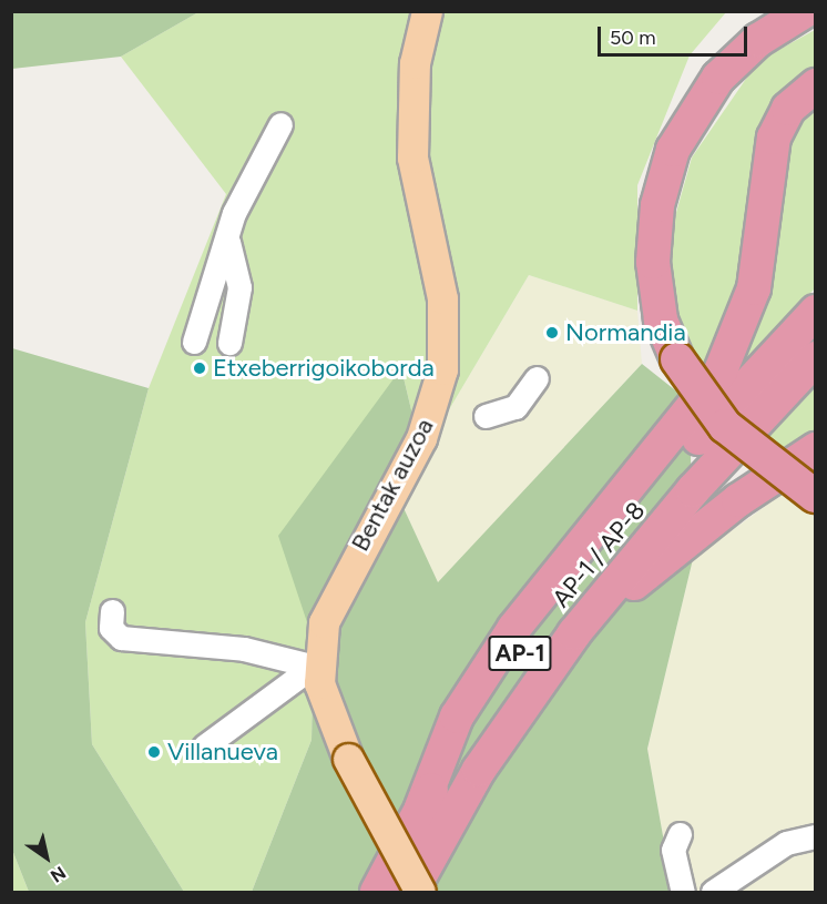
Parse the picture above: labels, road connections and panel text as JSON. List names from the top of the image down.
{
  "streets": {
    "highway": ["AP-1 / AP-8", "AP-1"],
    "main road": ["Bentak auzoa"]
  },
  "places": ["Normandia", "Etxeberrigoikoborda", "Villanueva"],
  "scale_bar": "50 m",
  "north": "bottom right"
}
